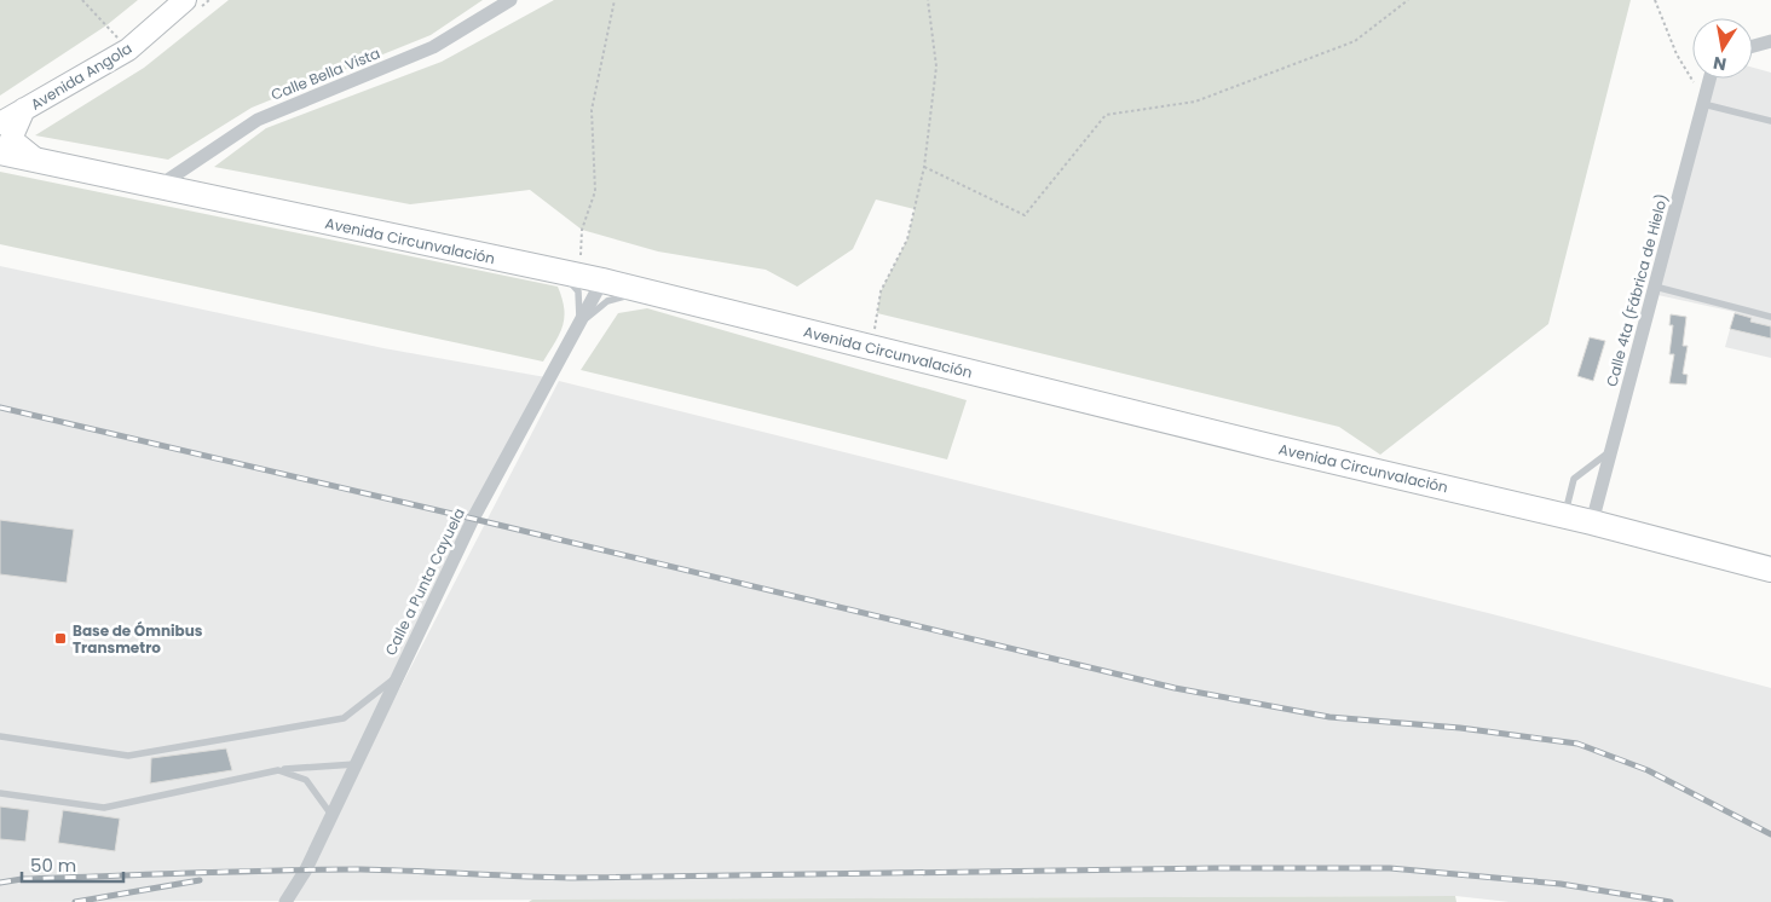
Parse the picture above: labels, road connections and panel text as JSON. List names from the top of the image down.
{
  "streets": {
    "highway": ["Avenida Circunvalación"],
    "main road": ["Avenida Angola"],
    "street": ["Calle Bella Vista", "Calle 4ta (Fábrica de Hielo)", "Calle a Punta Cayuela"]
  },
  "crossings": [
    ["Calle Bella Vista", "Avenida Circunvalación"],
    ["Avenida Circunvalación", "Calle 4ta (Fábrica de Hielo)"],
    ["Avenida Circunvalación", "Calle a Punta Cayuela"]
  ],
  "places": {
    "transit": ["Base de Ómnibus Transmetro"]
  },
  "scale_bar": "50 m",
  "north": "bottom"
}
